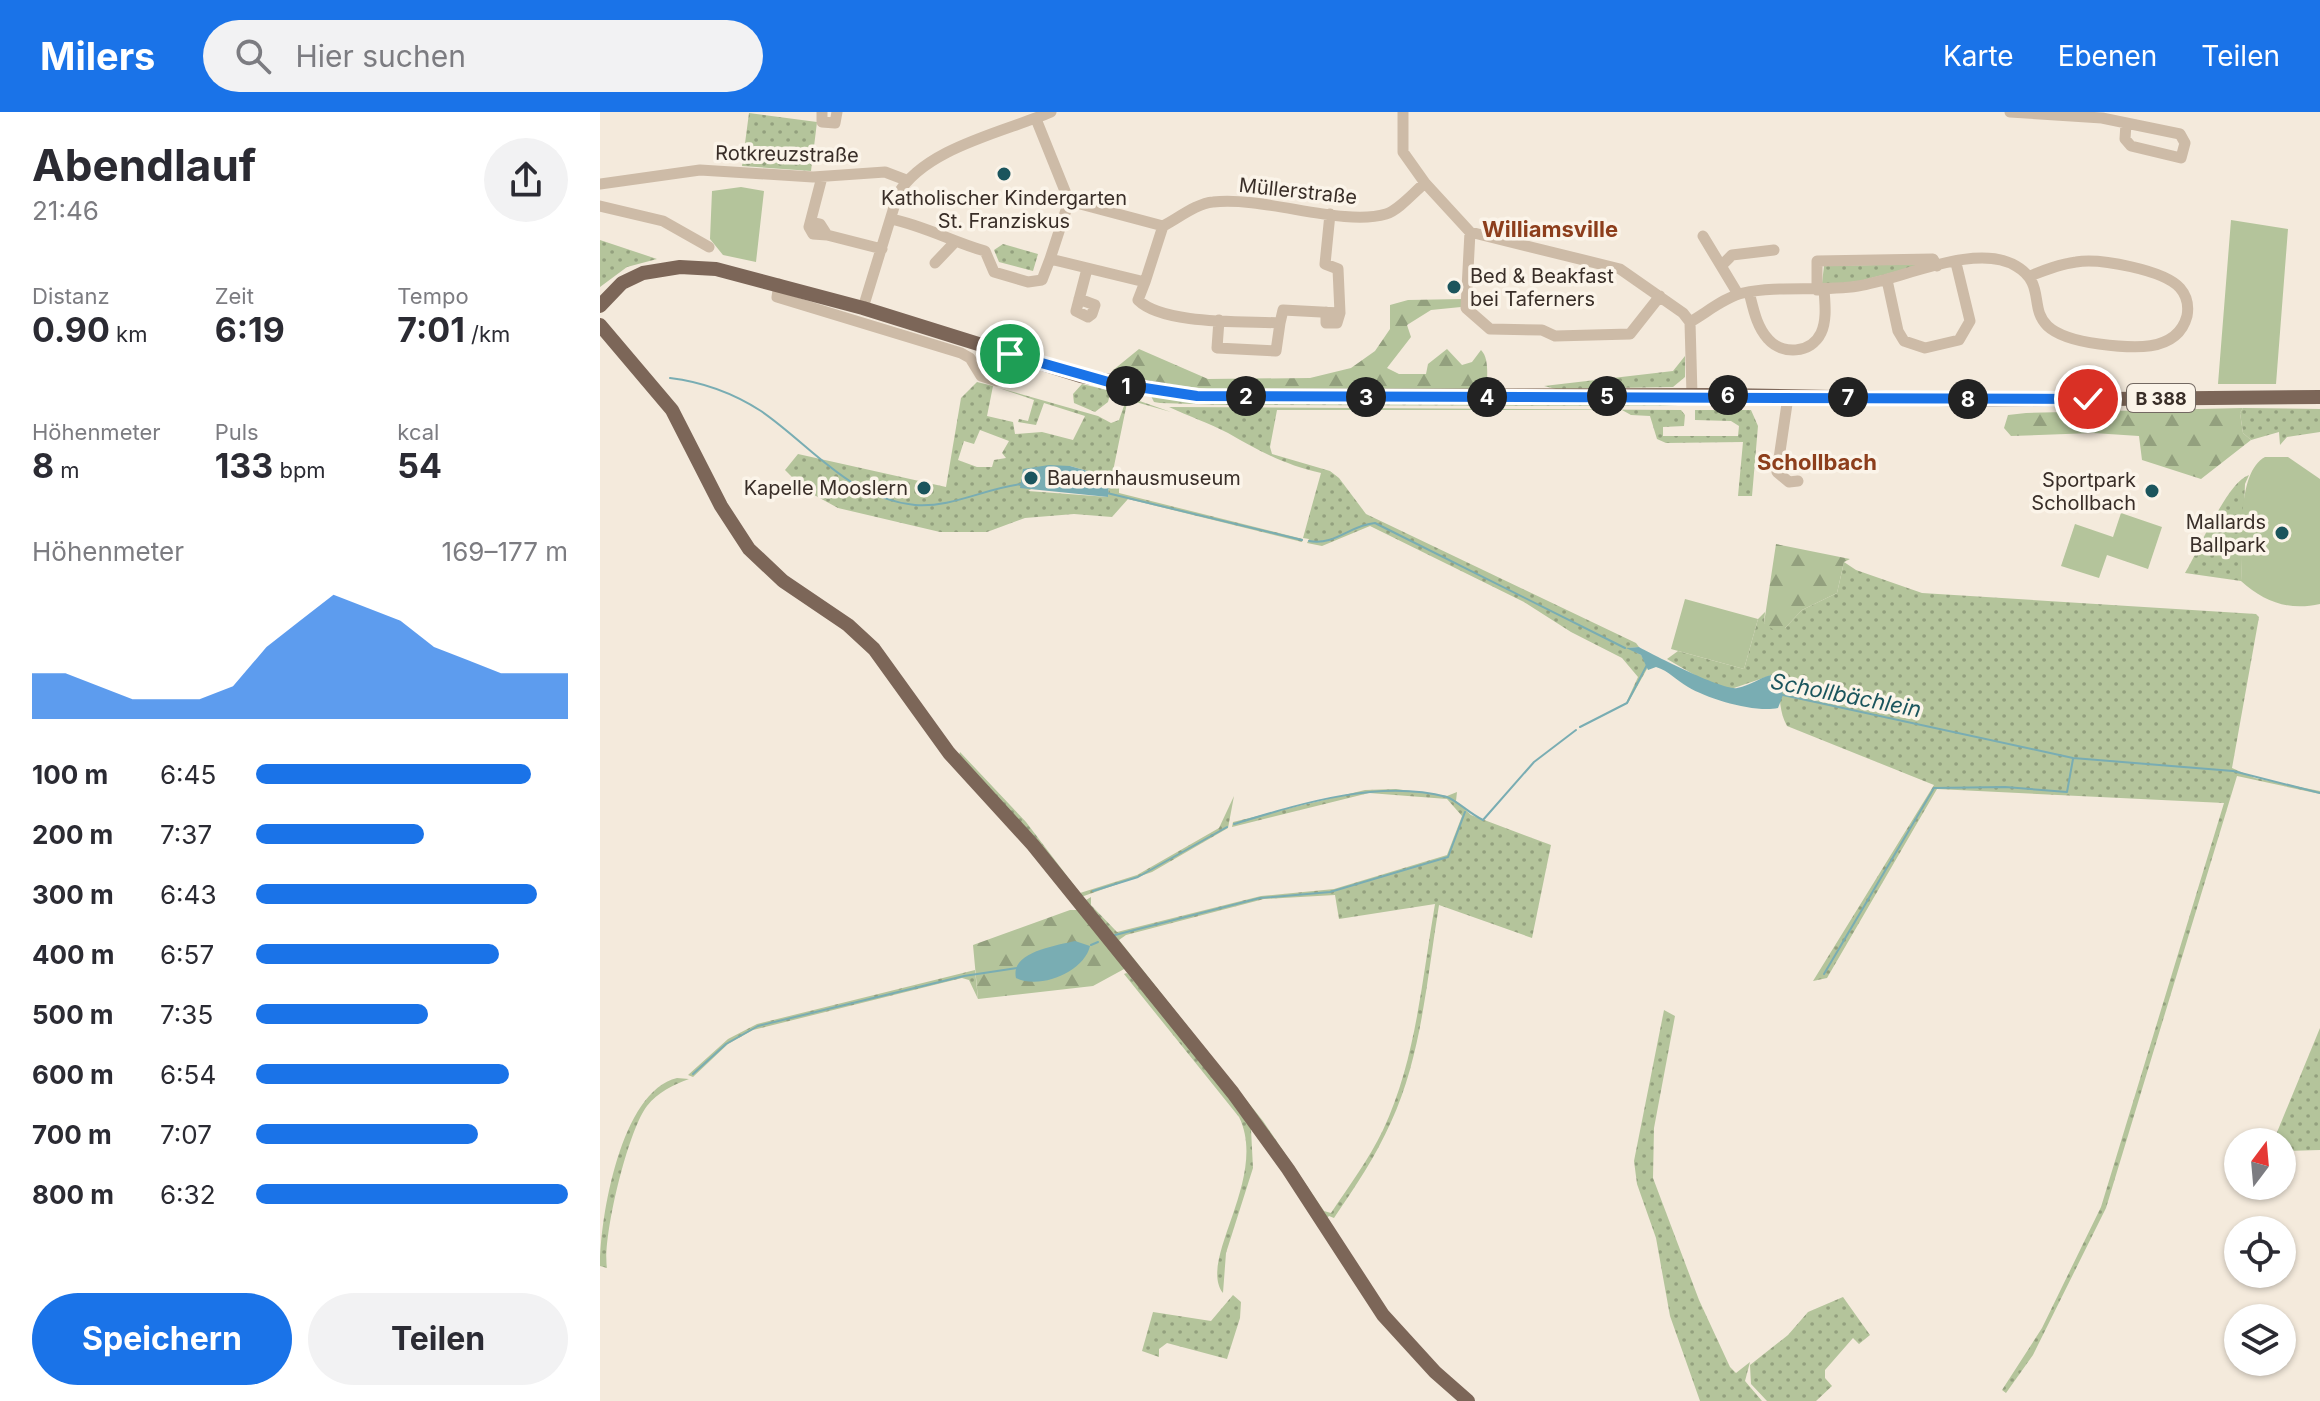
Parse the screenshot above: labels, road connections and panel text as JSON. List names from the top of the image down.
{
  "streets": {
    "main road": ["B 388"],
    "street": ["Rotkreuzstraße", "Müllerstraße"]
  },
  "districts": ["Williamsville", "Schollbach"],
  "water": ["Schollbächlein"],
  "places": [
    "Katholischer Kindergarten St. Franziskus",
    "Bed & Beakfast bei Taferners",
    "Bauernhausmuseum",
    "Kapelle Mooslern",
    "Sportpark Schollbach",
    "Mallards Ballpark"
  ],
  "north": "top",
  "page": {
    "header": "Milers",
    "search": "Hier suchen",
    "nav": ["Karte", "Ebenen", "Teilen"],
    "heading": ["Abendlauf", "21:46"],
    "stats": [
      ["Distanz", "0.90 km"],
      ["Zeit", "6:19"],
      ["Tempo", "7:01 /km"],
      ["Höhenmeter", "8 m"],
      ["Puls", "133 bpm"],
      ["kcal", "54"]
    ],
    "pins": [
      "1",
      "6",
      "2",
      "5",
      "3",
      "4",
      "7",
      "8"
    ],
    "chart": ["Höhenmeter", "169–177 m"],
    "list": [
      {
        "name": "100 m",
        "note": "6:45"
      },
      {
        "name": "200 m",
        "note": "7:37"
      },
      {
        "name": "300 m",
        "note": "6:43"
      },
      {
        "name": "400 m",
        "note": "6:57"
      },
      {
        "name": "500 m",
        "note": "7:35"
      },
      {
        "name": "600 m",
        "note": "6:54"
      },
      {
        "name": "700 m",
        "note": "7:07"
      },
      {
        "name": "800 m",
        "note": "6:32"
      }
    ],
    "buttons": ["Speichern", "Teilen"]
  }
}
